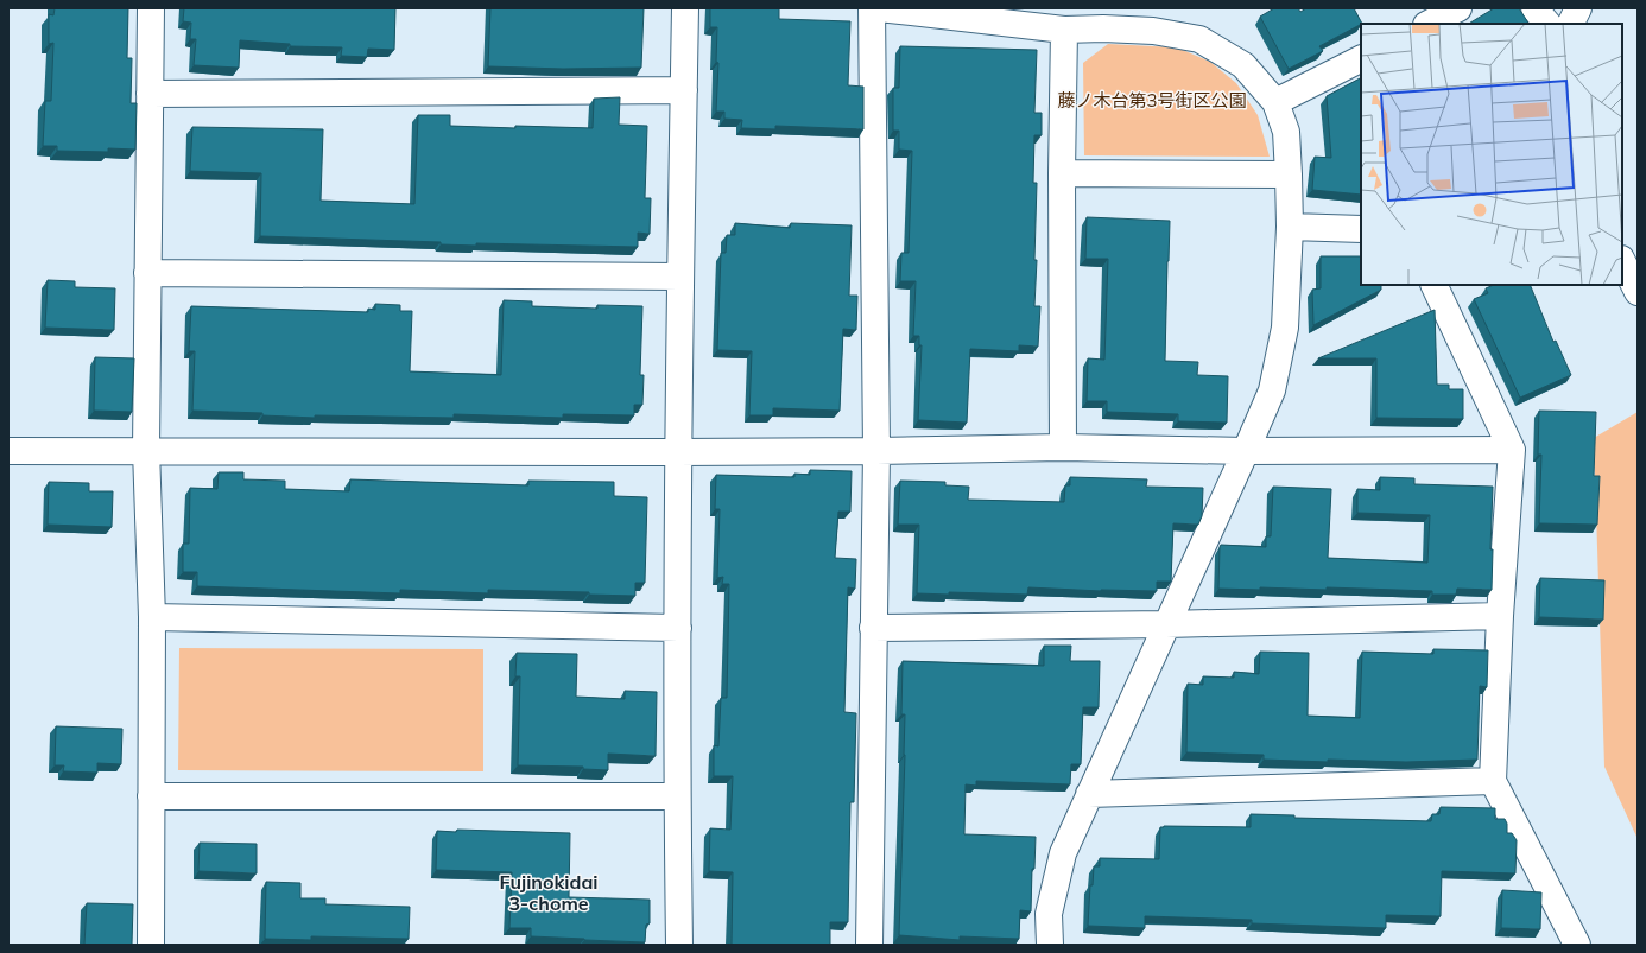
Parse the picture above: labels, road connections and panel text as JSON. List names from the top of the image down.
{
  "districts": ["Fujinokidai 3-chome"],
  "parks": ["藤ノ木台第3号街区公園"]
}
